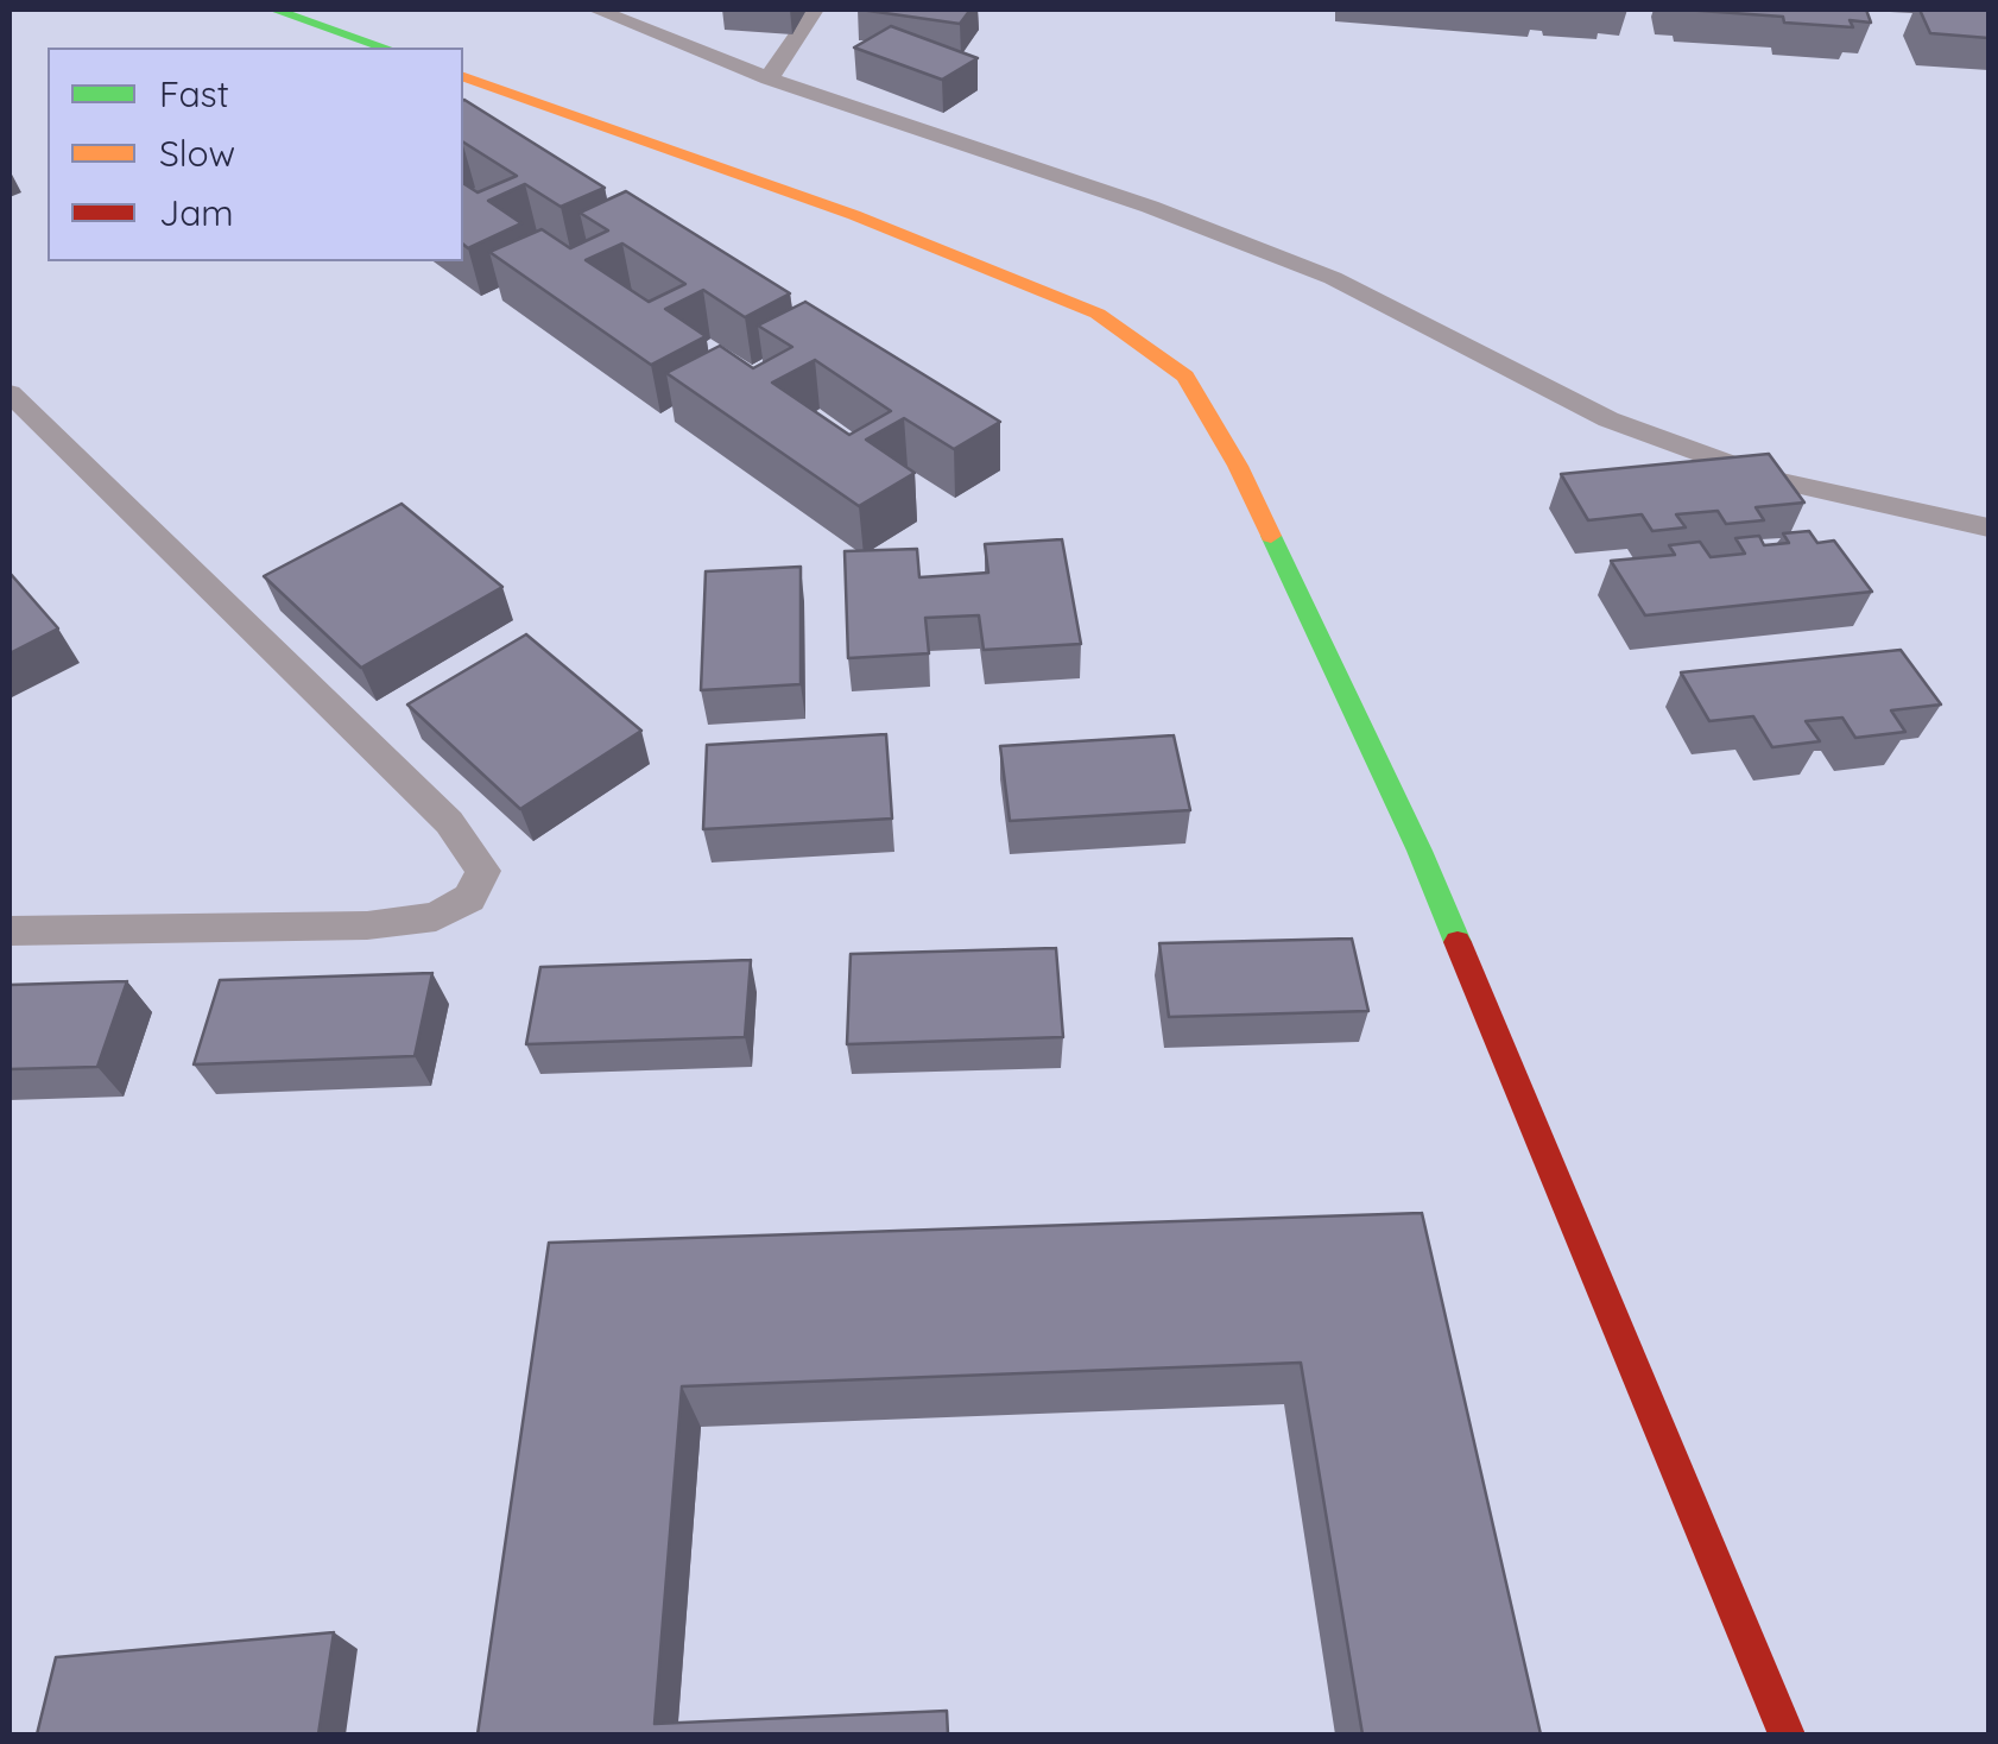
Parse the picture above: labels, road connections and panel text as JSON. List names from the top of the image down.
{
  "legend": ["Fast", "Slow", "Jam"]
}
